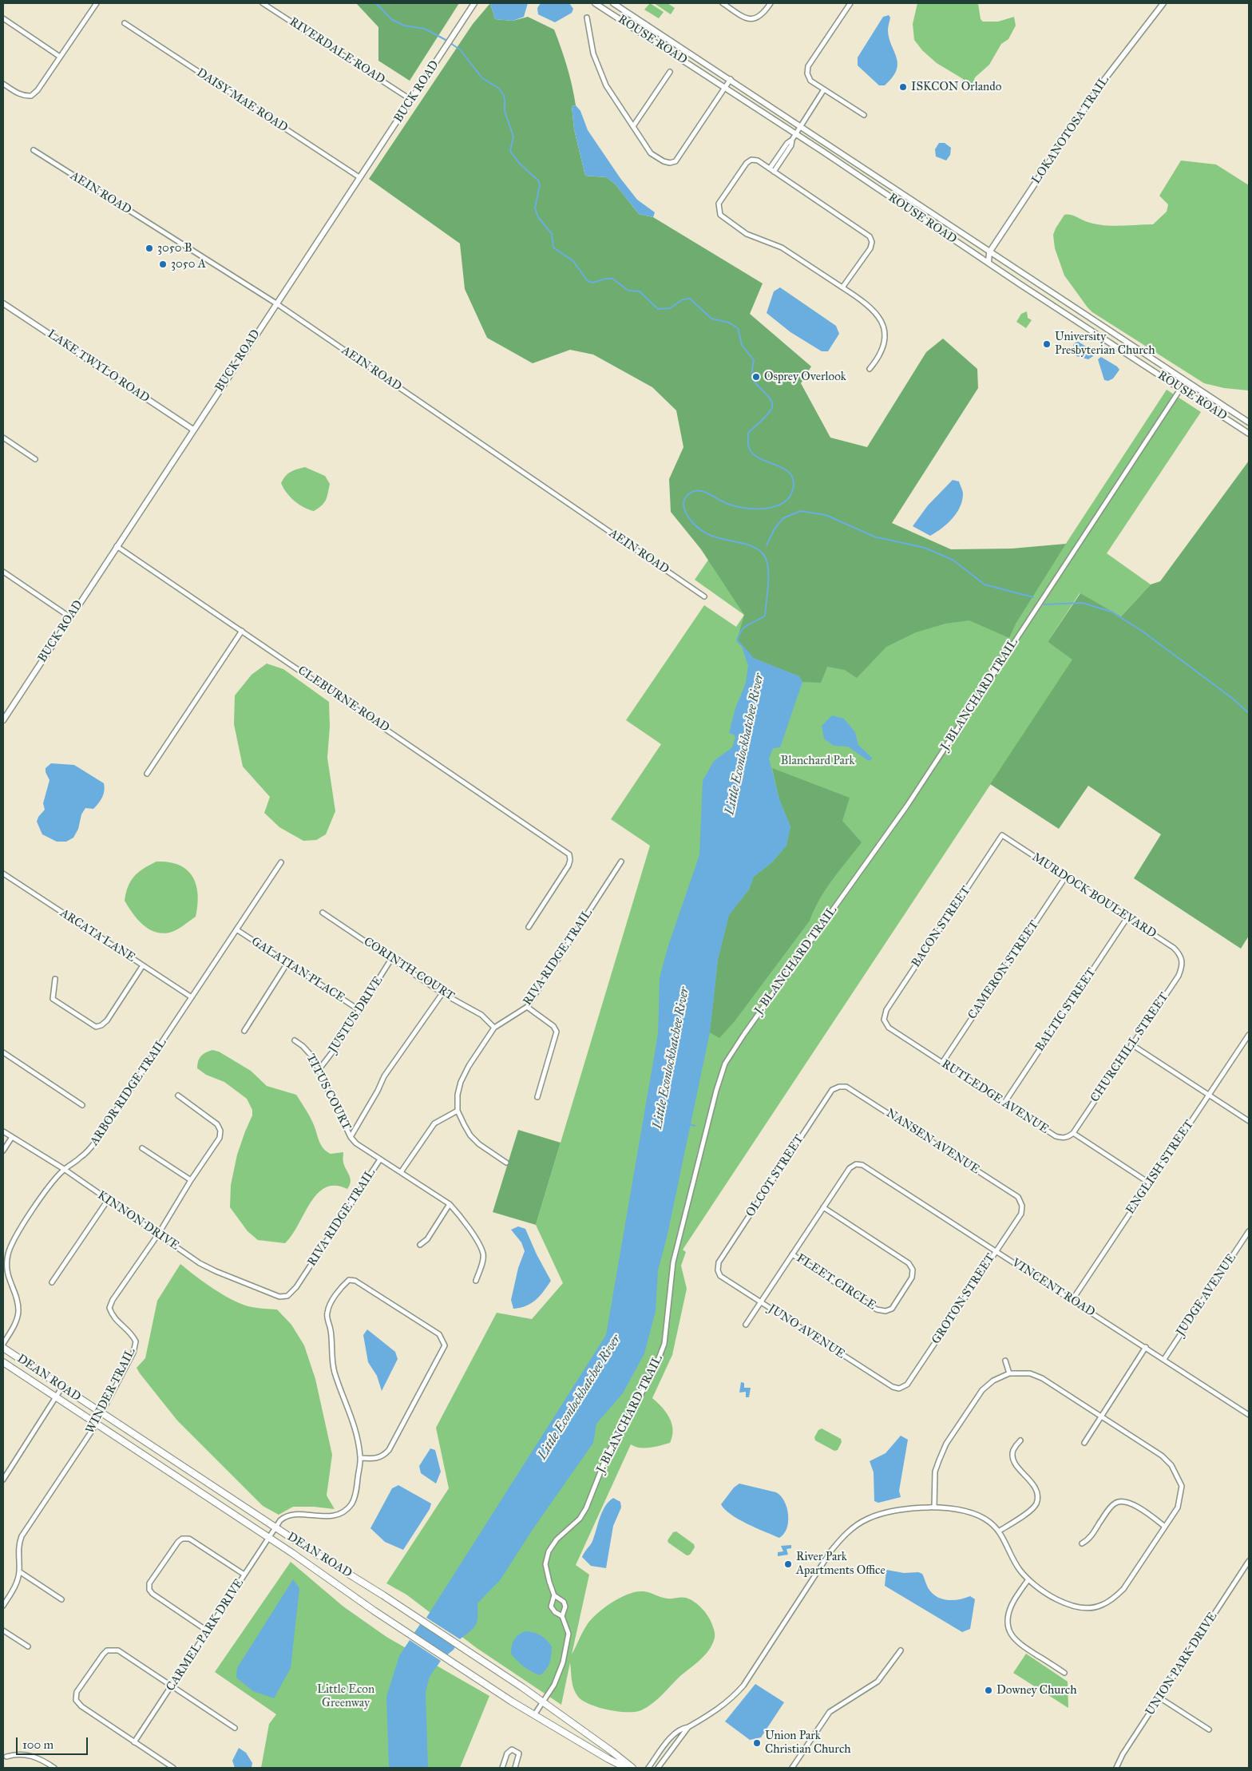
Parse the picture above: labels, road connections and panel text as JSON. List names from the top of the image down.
{
  "streets": {
    "main road": ["DEAN ROAD"],
    "street": [
      "ROUSE ROAD",
      "RIVERDALE ROAD",
      "BUCK ROAD",
      "DAISY MAE ROAD",
      "LOKANOTOSA TRAIL",
      "AEIN ROAD",
      "LAKE TWYLO ROAD",
      "J. BLANCHARD TRAIL",
      "CLEBURNE ROAD",
      "MURDOCK BOULEVARD",
      "BACON STREET",
      "ARCATA LANE",
      "RIVA RIDGE TRAIL",
      "CORINTH COURT",
      "GALATIAN PLACE",
      "CAMERON STREET",
      "BALTIC STREET",
      "JUSTUS DRIVE",
      "CHURCHILL STREET",
      "ARBOR RIDGE TRAIL",
      "TITUS COURT",
      "RUTLEDGE AVENUE",
      "NANSEN AVENUE",
      "ENGLISH STREET",
      "OLCOT STREET",
      "KINNON DRIVE",
      "FLEET CIRCLE",
      "VINCENT ROAD",
      "JUDGE AVENUE",
      "GROTON STREET",
      "JUNO AVENUE",
      "WINDER TRAIL",
      "CARMEL PARK DRIVE",
      "UNION PARK DRIVE"
    ]
  },
  "crossings": [
    ["ROUSE ROAD", "LOKANOTOSA TRAIL"],
    ["ROUSE ROAD", "J. BLANCHARD TRAIL"],
    ["RIVERDALE ROAD", "BUCK ROAD"],
    ["BUCK ROAD", "DAISY MAE ROAD"],
    ["BUCK ROAD", "AEIN ROAD"],
    ["BUCK ROAD", "LAKE TWYLO ROAD"],
    ["BUCK ROAD", "CLEBURNE ROAD"],
    ["J. BLANCHARD TRAIL", "DEAN ROAD"],
    ["MURDOCK BOULEVARD", "BACON STREET"],
    ["MURDOCK BOULEVARD", "CAMERON STREET"],
    ["MURDOCK BOULEVARD", "BALTIC STREET"],
    ["MURDOCK BOULEVARD", "CHURCHILL STREET"],
    ["BACON STREET", "RUTLEDGE AVENUE"],
    ["ARCATA LANE", "ARBOR RIDGE TRAIL"],
    ["RIVA RIDGE TRAIL", "CORINTH COURT"],
    ["RIVA RIDGE TRAIL", "TITUS COURT"],
    ["RIVA RIDGE TRAIL", "KINNON DRIVE"],
    ["CORINTH COURT", "JUSTUS DRIVE"],
    ["GALATIAN PLACE", "JUSTUS DRIVE"],
    ["GALATIAN PLACE", "ARBOR RIDGE TRAIL"],
    ["CAMERON STREET", "RUTLEDGE AVENUE"],
    ["BALTIC STREET", "RUTLEDGE AVENUE"],
    ["JUSTUS DRIVE", "TITUS COURT"],
    ["CHURCHILL STREET", "RUTLEDGE AVENUE"],
    ["ARBOR RIDGE TRAIL", "KINNON DRIVE"],
    ["NANSEN AVENUE", "OLCOT STREET"],
    ["NANSEN AVENUE", "GROTON STREET"],
    ["ENGLISH STREET", "VINCENT ROAD"],
    ["OLCOT STREET", "JUNO AVENUE"],
    ["KINNON DRIVE", "WINDER TRAIL"],
    ["FLEET CIRCLE", "VINCENT ROAD"],
    ["VINCENT ROAD", "JUDGE AVENUE"],
    ["VINCENT ROAD", "GROTON STREET"],
    ["GROTON STREET", "JUNO AVENUE"],
    ["DEAN ROAD", "WINDER TRAIL"],
    ["DEAN ROAD", "CARMEL PARK DRIVE"]
  ],
  "water": ["Little Econlockhatchee River"],
  "parks": ["Blanchard Park", "Little Econ Greenway"],
  "places": [
    "ISKCON Orlando",
    "3050 B",
    "3050 A",
    "University Presbyterian Church",
    "Osprey Overlook",
    "River Park Apartments Office",
    "Downey Church",
    "Union Park Christian Church"
  ],
  "scale_bar": "100 m"
}
